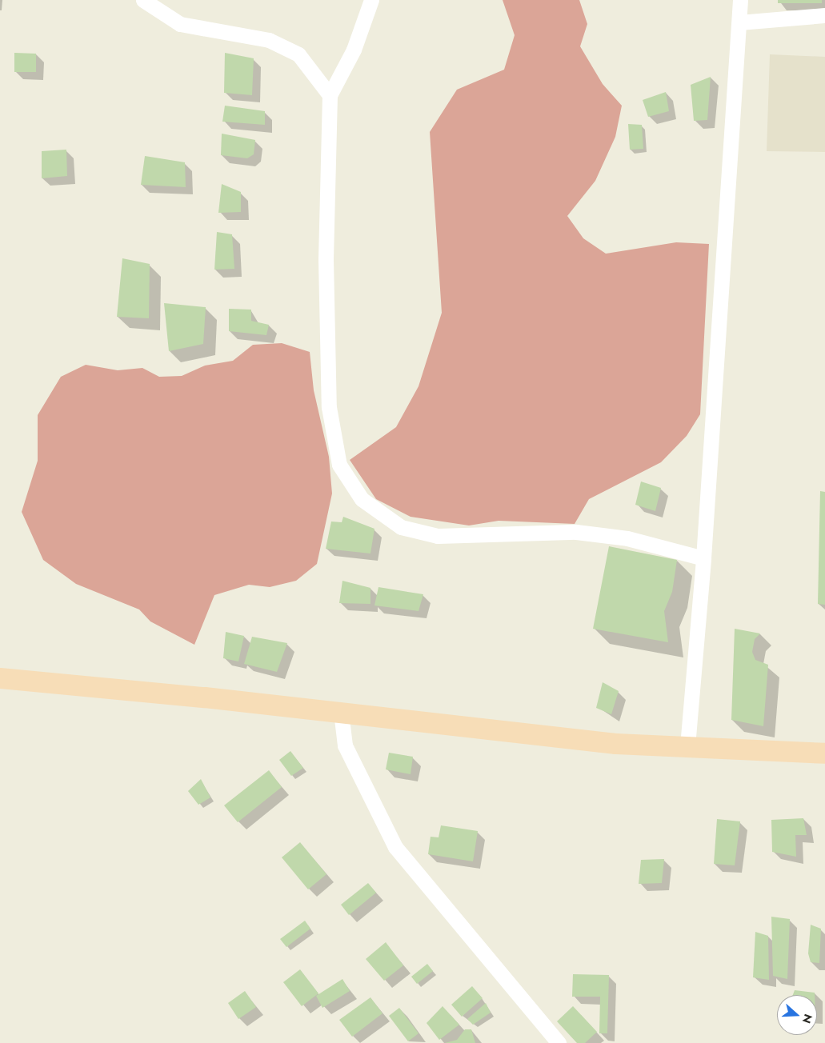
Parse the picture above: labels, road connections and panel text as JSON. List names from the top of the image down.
{
  "north": "right"
}
